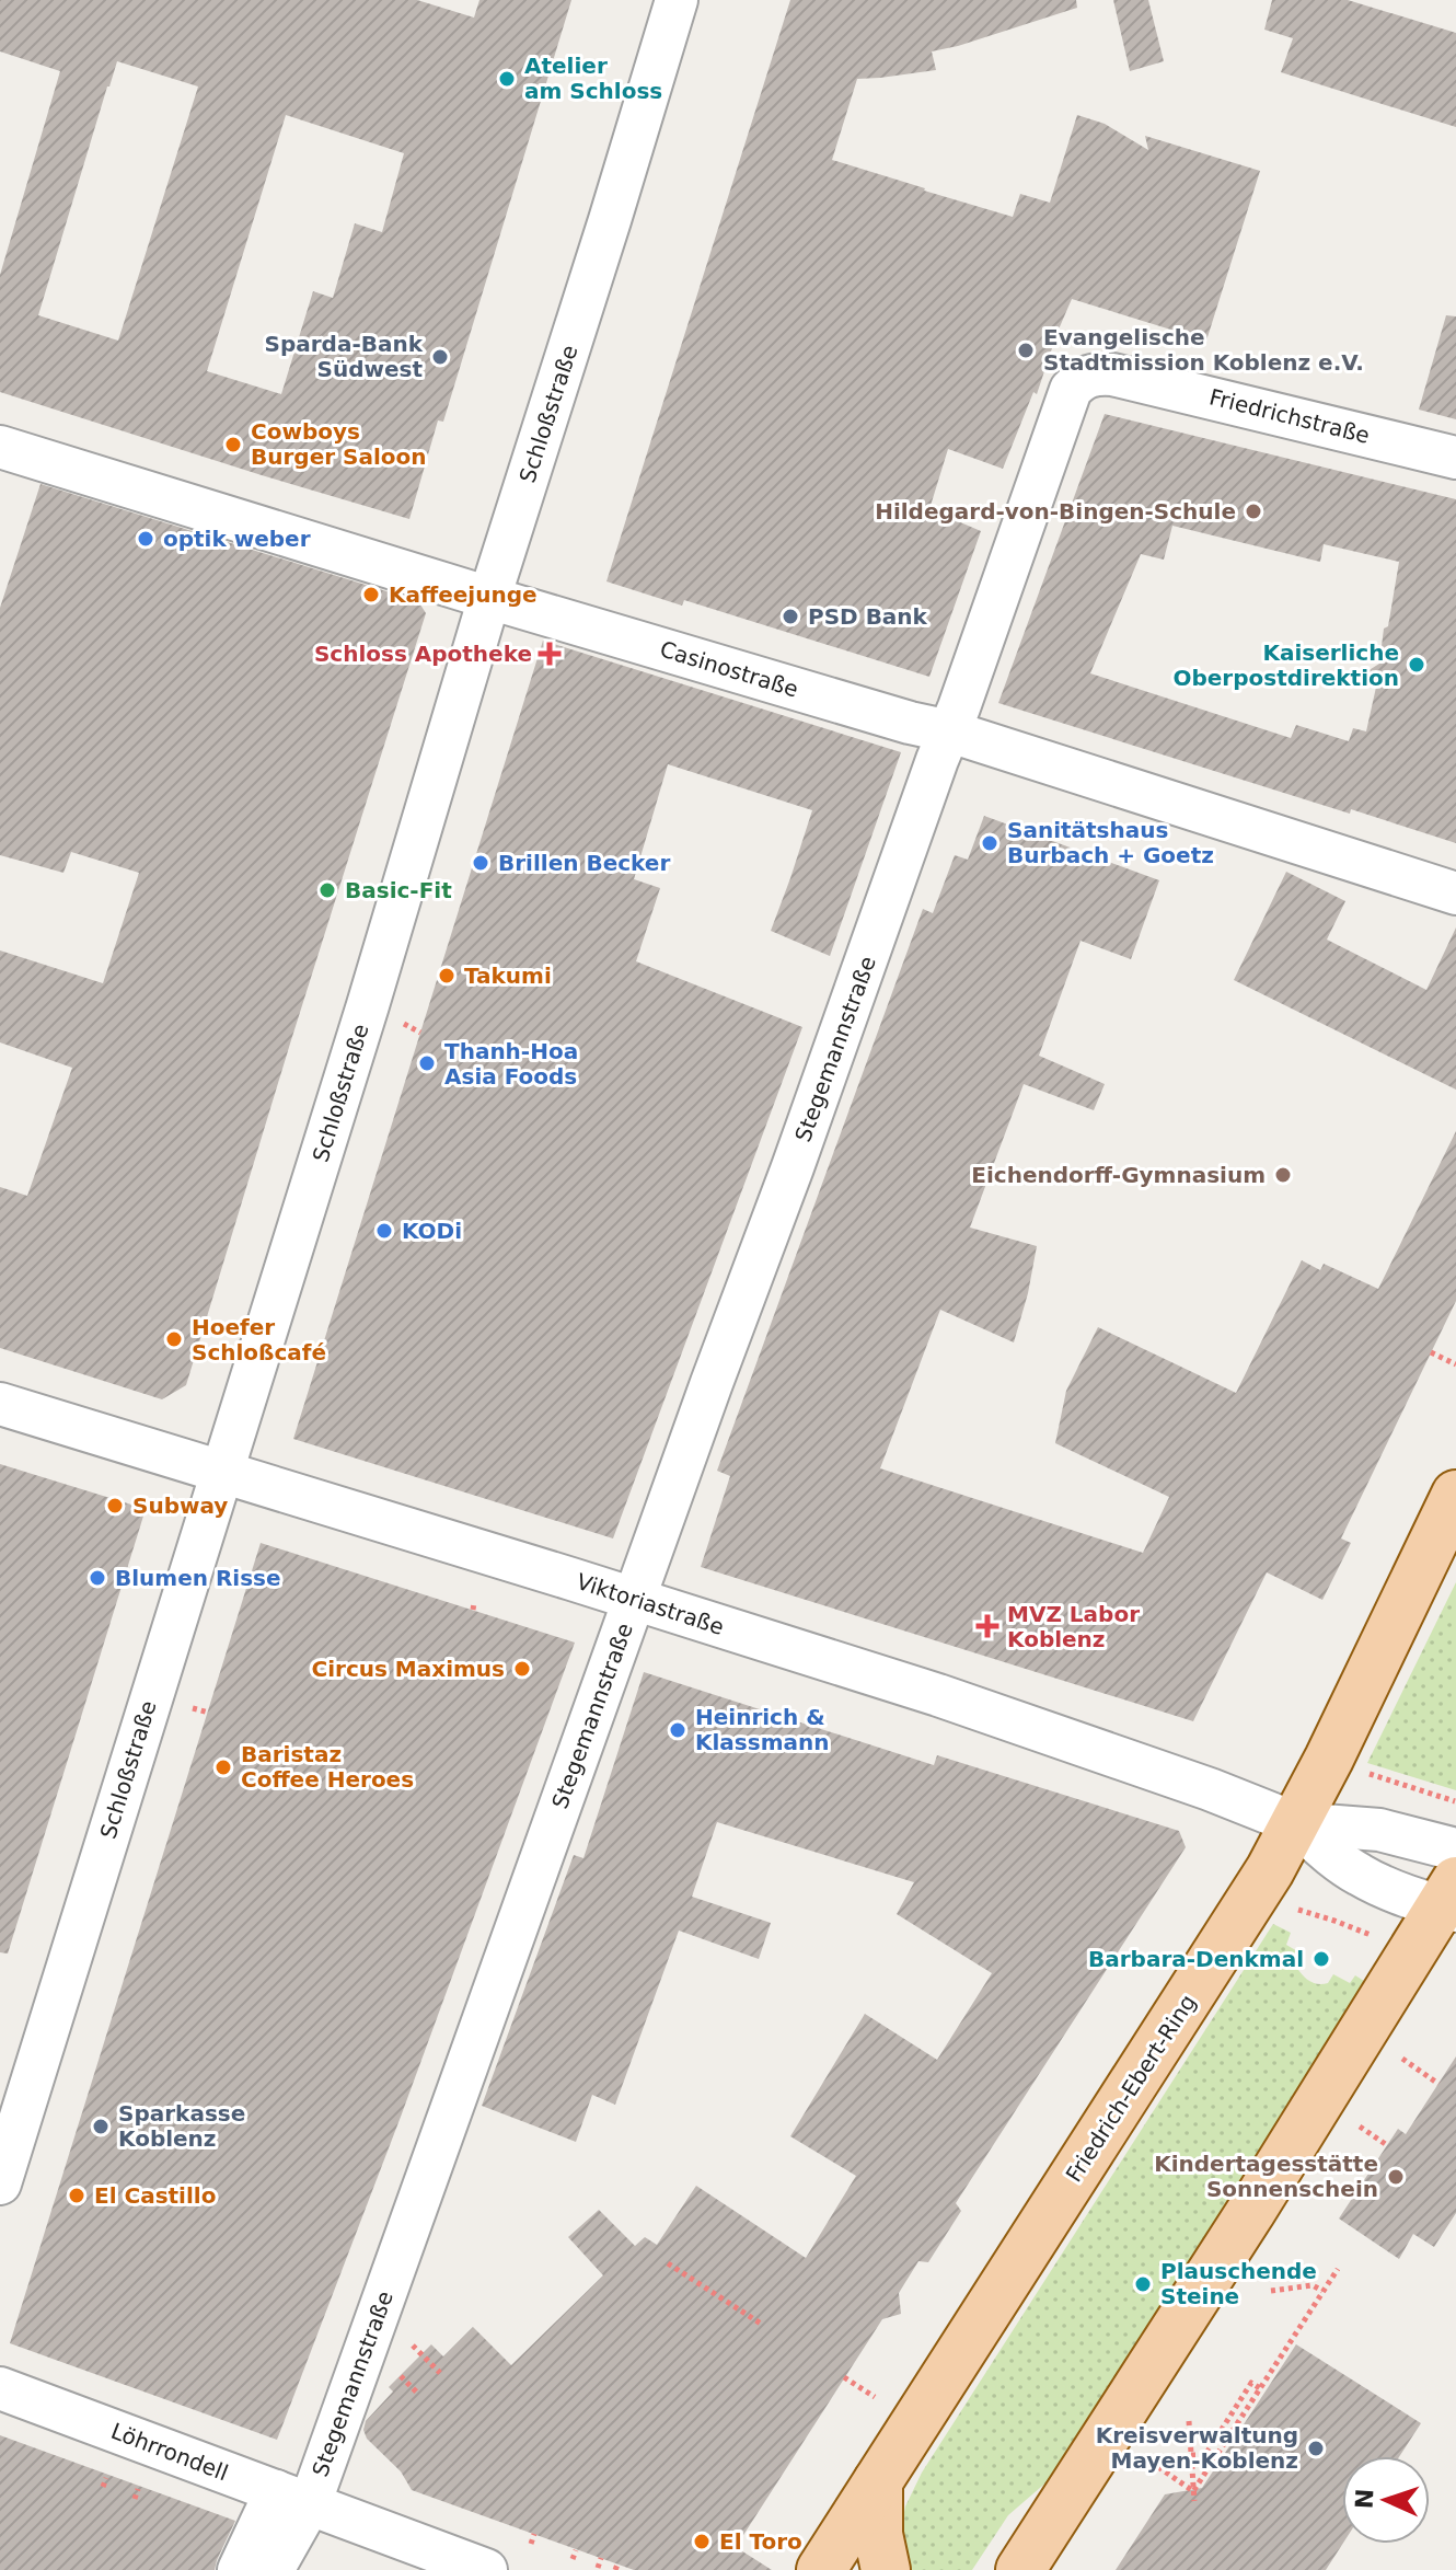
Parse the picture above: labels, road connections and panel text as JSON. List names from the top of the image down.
{
  "streets": {
    "main road": ["Friedrich-Ebert-Ring"],
    "street": [
      "Schloßstraße",
      "Friedrichstraße",
      "Casinostraße",
      "Stegemannstraße",
      "Viktoriastraße",
      "Löhrrondell"
    ]
  },
  "crossings": [
    ["Schloßstraße", "Casinostraße"],
    ["Schloßstraße", "Viktoriastraße"],
    ["Friedrichstraße", "Casinostraße"],
    ["Friedrichstraße", "Stegemannstraße"],
    ["Casinostraße", "Stegemannstraße"],
    ["Stegemannstraße", "Viktoriastraße"],
    ["Stegemannstraße", "Löhrrondell"],
    ["Viktoriastraße", "Friedrich-Ebert-Ring"]
  ],
  "places": {
    "other": [
      "Atelier am Schloss",
      "Evangelische Stadtmission Koblenz e.V.",
      "Sparda-Bank Südwest",
      "Cowboys Burger Saloon",
      "Hildegard-von-Bingen-Schule",
      "optik weber",
      "Kaffeejunge",
      "PSD Bank",
      "Kaiserliche Oberpostdirektion",
      "Sanitätshaus Burbach + Goetz",
      "Brillen Becker",
      "Basic-Fit",
      "Takumi",
      "Thanh-Hoa Asia Foods",
      "Eichendorff-Gymnasium",
      "KODi",
      "Hoefer Schloßcafé",
      "Subway",
      "Blumen Risse",
      "Circus Maximus",
      "Heinrich & Klassmann",
      "Baristaz Coffee Heroes",
      "Barbara-Denkmal",
      "Sparkasse Koblenz",
      "Kindertagesstätte Sonnenschein",
      "El Castillo",
      "Plauschende Steine",
      "Kreisverwaltung Mayen-Koblenz",
      "El Toro"
    ],
    "health": ["Schloss Apotheke", "MVZ Labor Koblenz"]
  },
  "north": "left"
}
